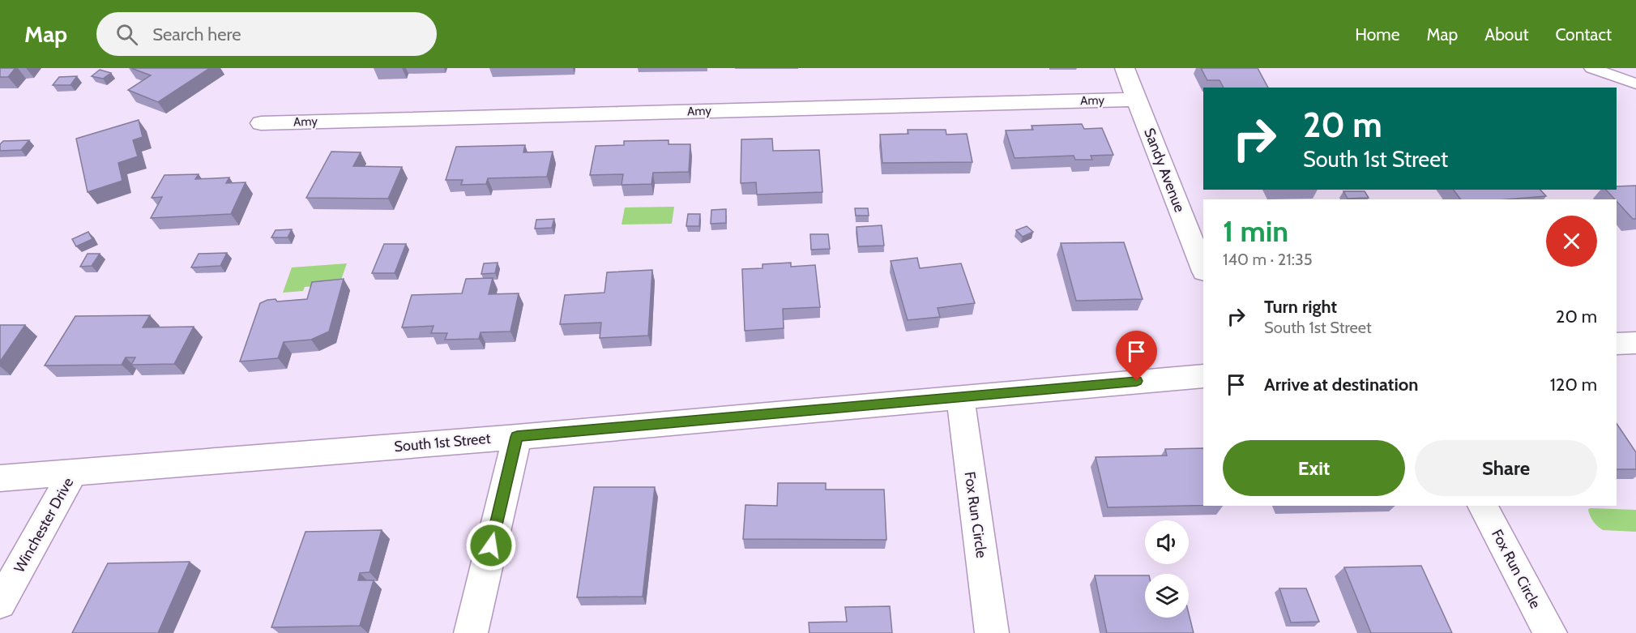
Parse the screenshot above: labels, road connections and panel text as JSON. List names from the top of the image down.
{
  "streets": {
    "street": [
      "Amy",
      "Sandy Avenue",
      "South 1st Street",
      "Fox Run Circle",
      "Winchester Drive"
    ]
  },
  "crossings": [
    ["Amy", "Sandy Avenue"],
    ["South 1st Street", "Fox Run Circle"],
    ["South 1st Street", "Winchester Drive"]
  ],
  "page": {
    "header": "Map",
    "search": "Search here",
    "nav": [
      "Home",
      "Map",
      "About",
      "Contact"
    ],
    "turn": ["20 m", "South 1st Street"],
    "heading": ["1 min", "140 m · 21:35"],
    "list": [
      {
        "name": "Turn right",
        "note": "South 1st Street",
        "value": "20 m"
      },
      {
        "name": "Arrive at destination",
        "value": "120 m"
      }
    ],
    "buttons": ["Exit", "Share"]
  }
}
